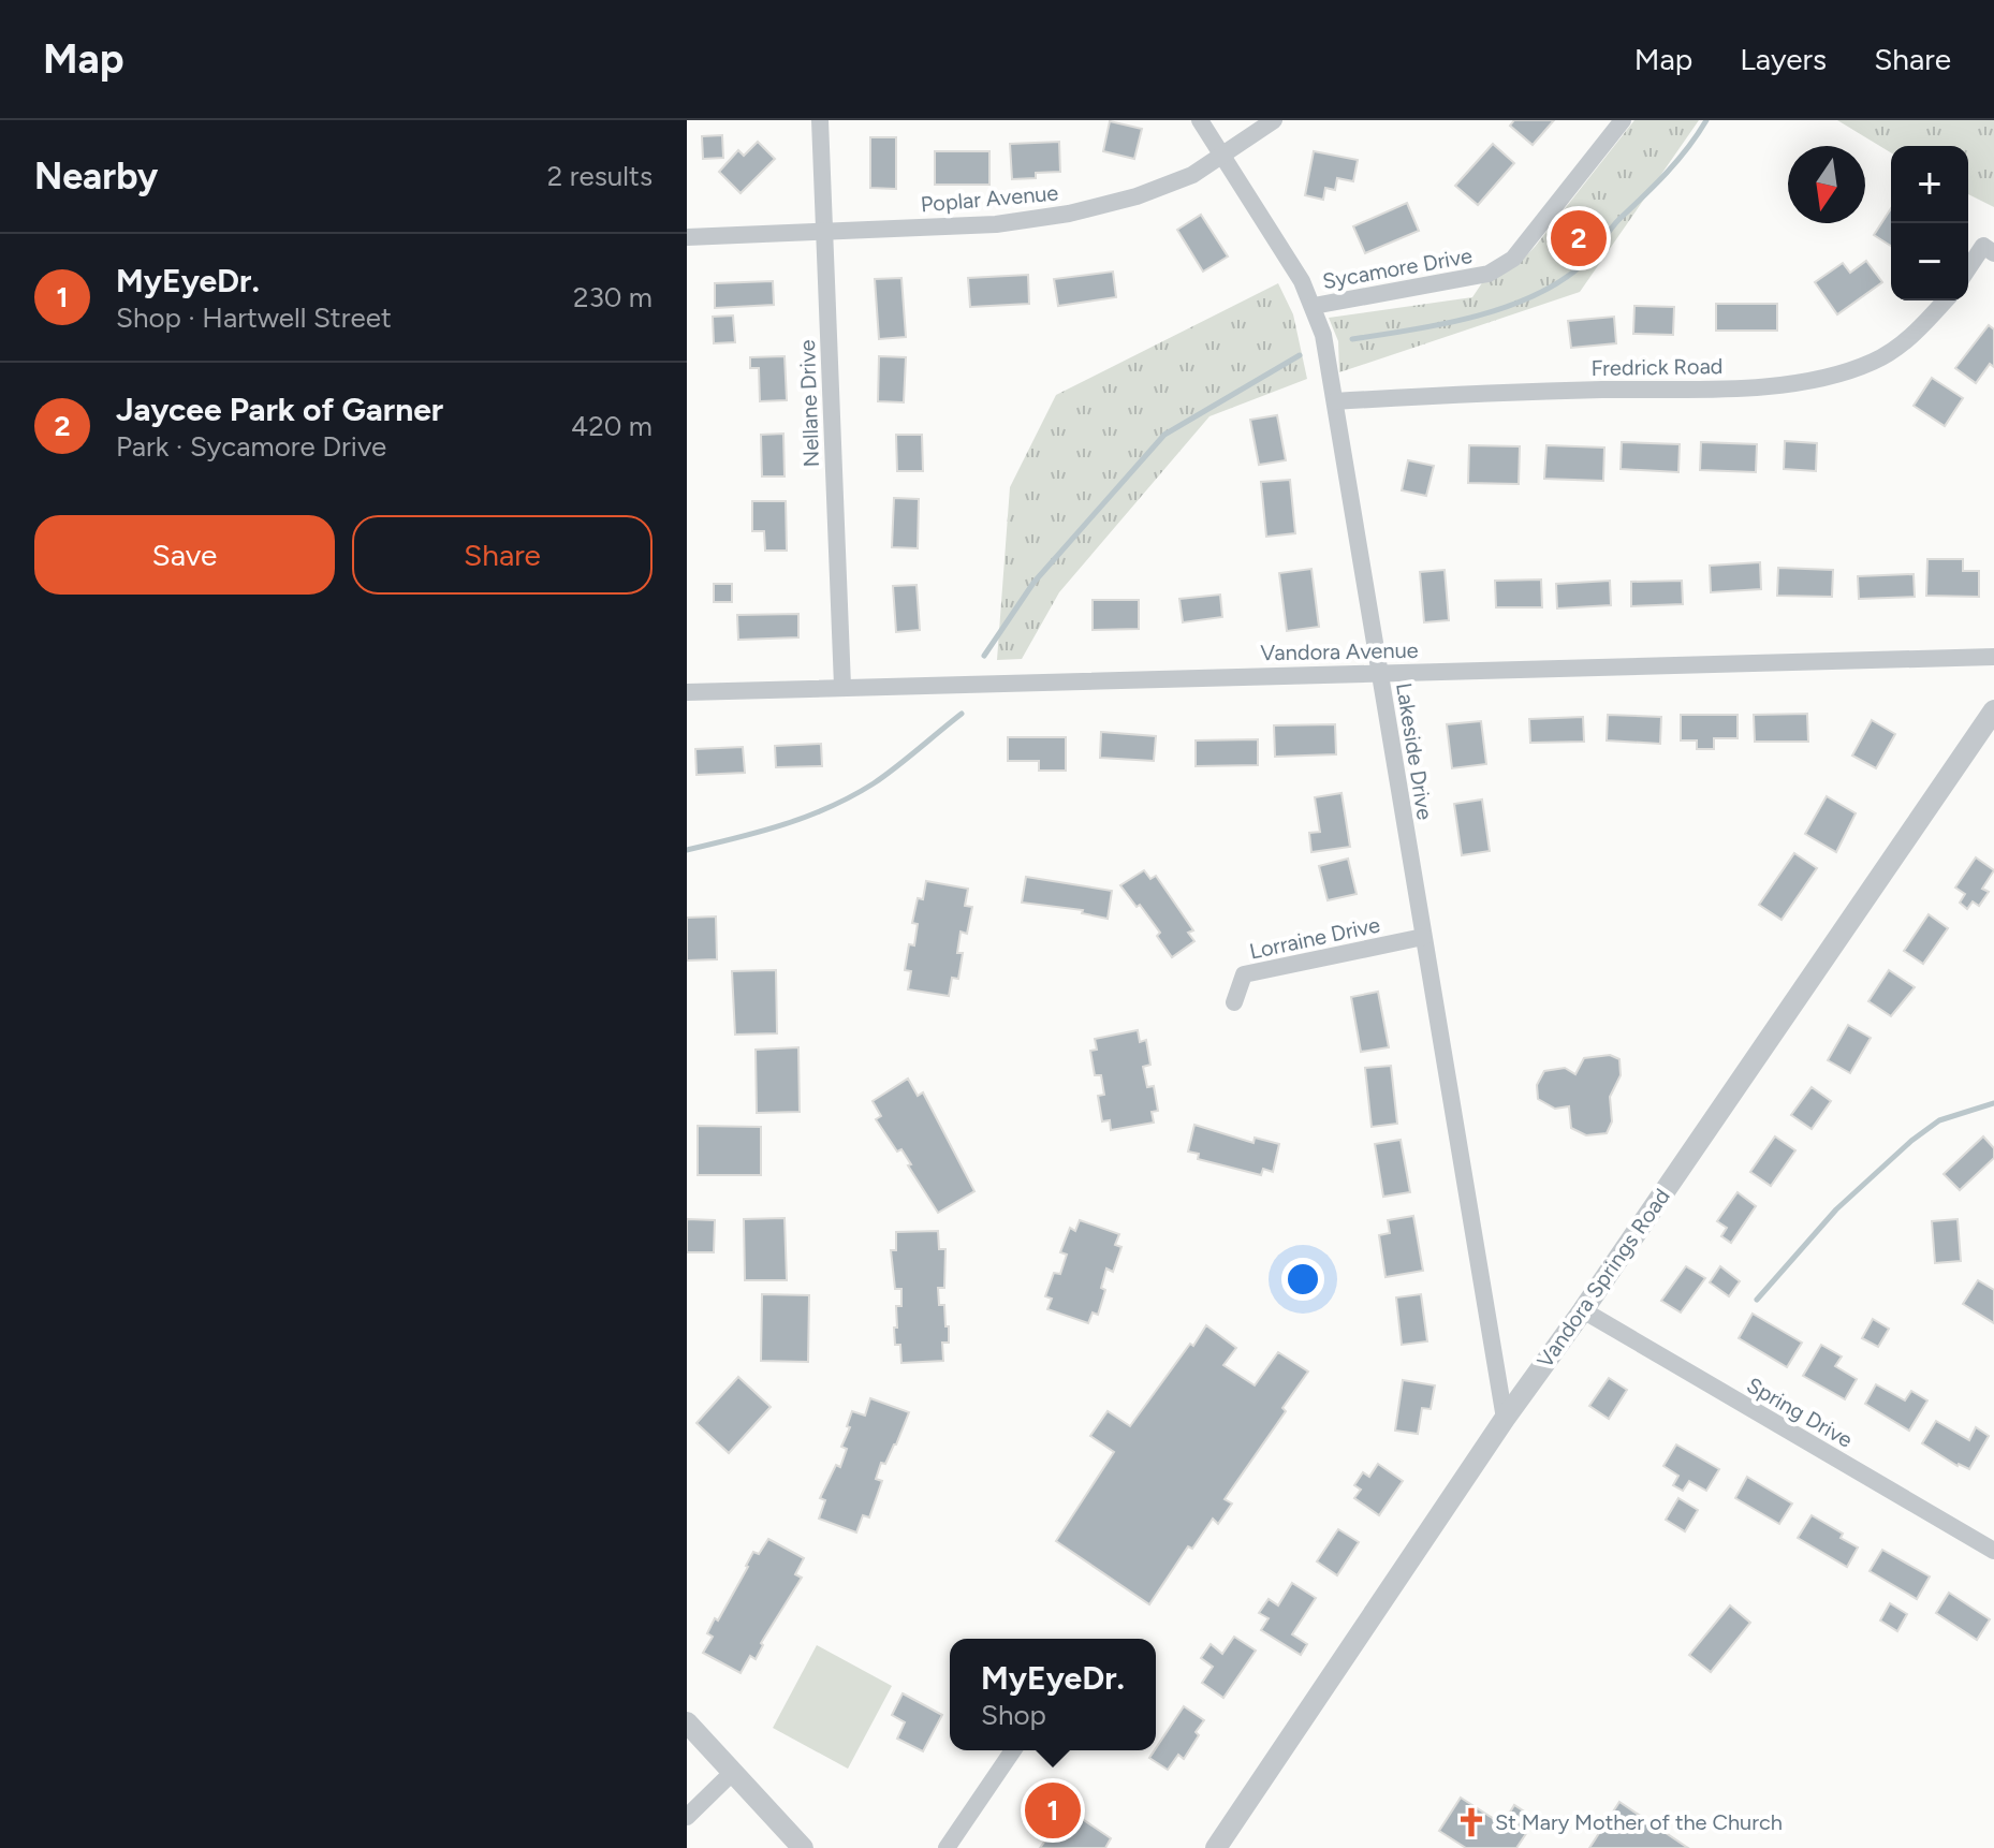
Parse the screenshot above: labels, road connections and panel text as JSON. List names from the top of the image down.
{
  "streets": {
    "street": [
      "Poplar Avenue",
      "Sycamore Drive",
      "Fredrick Road",
      "Nellane Drive",
      "Vandora Avenue",
      "Lakeside Drive",
      "Lorraine Drive",
      "Vandora Springs Road",
      "Spring Drive"
    ]
  },
  "crossings": [
    ["Poplar Avenue", "Nellane Drive"],
    ["Poplar Avenue", "Lakeside Drive"],
    ["Sycamore Drive", "Lakeside Drive"],
    ["Fredrick Road", "Lakeside Drive"],
    ["Nellane Drive", "Vandora Avenue"],
    ["Vandora Avenue", "Lakeside Drive"],
    ["Lakeside Drive", "Lorraine Drive"],
    ["Lakeside Drive", "Vandora Springs Road"],
    ["Vandora Springs Road", "Spring Drive"]
  ],
  "places": {
    "church": ["St Mary Mother of the Church"]
  },
  "north": "bottom",
  "page": {
    "header": "Map",
    "nav": ["Map", "Layers", "Share"],
    "heading": ["Nearby", "2 results"],
    "map_buttons": ["+", "−"],
    "pins": ["2", "1"],
    "list": [
      {
        "mark": "1",
        "name": "MyEyeDr.",
        "note": "Shop · Hartwell Street",
        "value": "230 m"
      },
      {
        "mark": "2",
        "name": "Jaycee Park of Garner",
        "note": "Park · Sycamore Drive",
        "value": "420 m"
      }
    ],
    "buttons": ["Save", "Share"],
    "popup": ["MyEyeDr.", "Shop"]
  }
}
